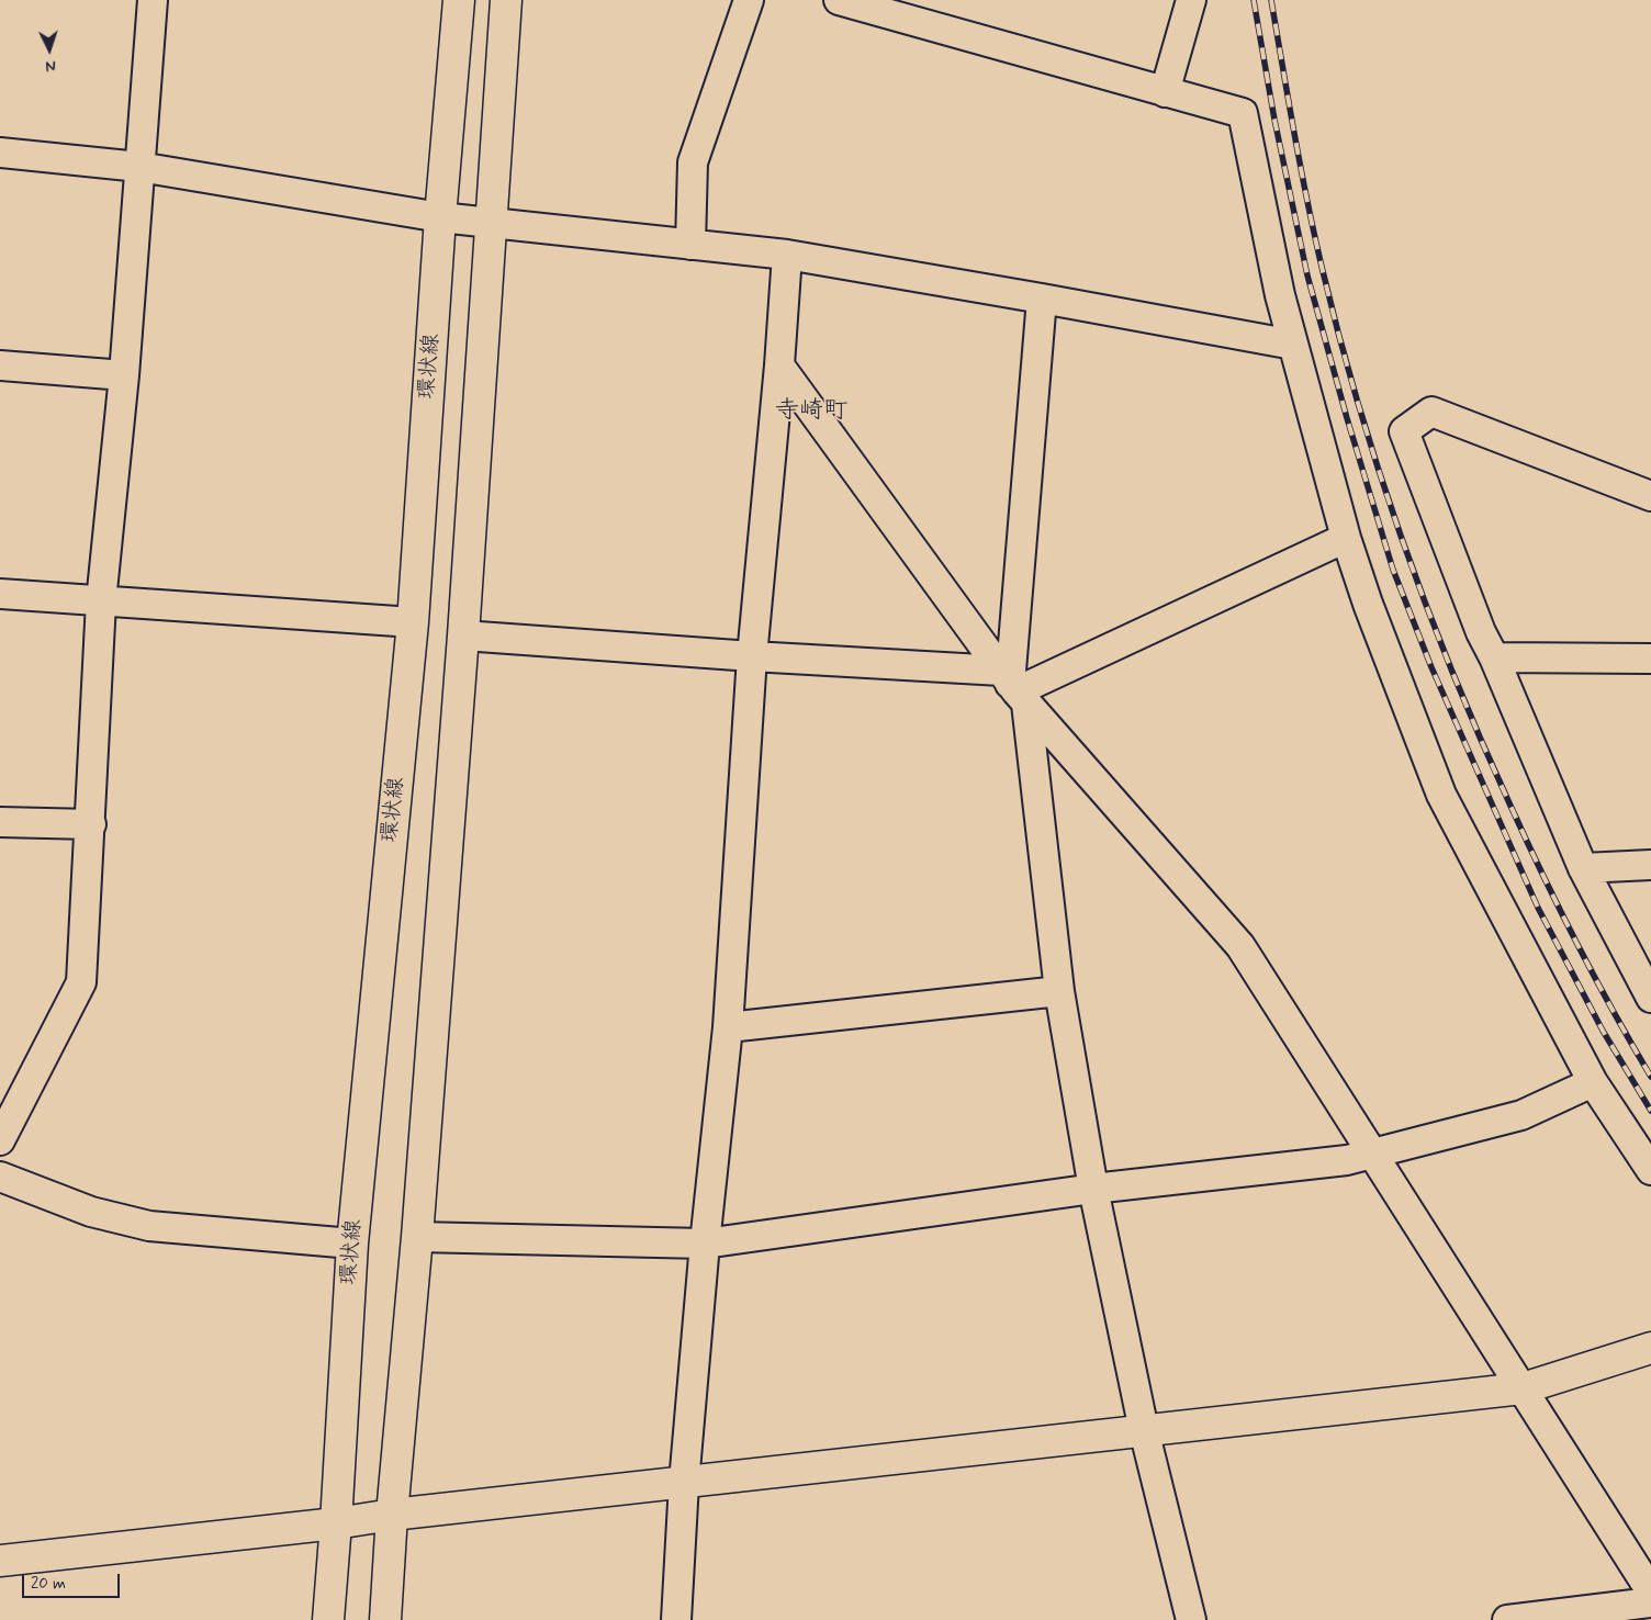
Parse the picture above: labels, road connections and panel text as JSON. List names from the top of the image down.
{
  "streets": {
    "main road": ["環状線"]
  },
  "districts": ["寺崎町"],
  "scale_bar": "20 m",
  "north": "bottom"
}
